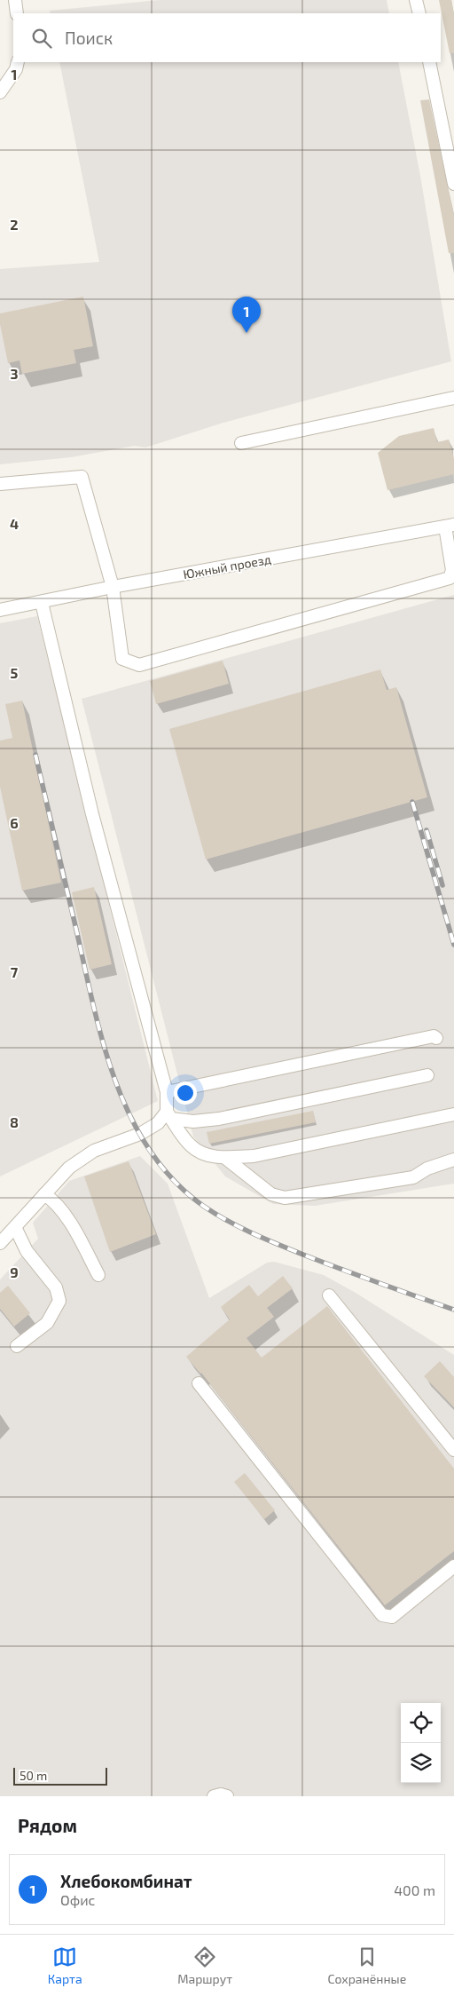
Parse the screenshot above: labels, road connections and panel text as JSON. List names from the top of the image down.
{
  "streets": {
    "street": ["Южный проезд"]
  },
  "scale_bar": "50 m",
  "page": {
    "search": "Поиск",
    "pins": "1",
    "scale": "50 m",
    "heading": "Рядом",
    "list": [
      {
        "mark": "1",
        "name": "Хлебокомбинат",
        "note": "Офис",
        "value": "400 m"
      }
    ],
    "nav": ["Карта", "Маршрут", "Сохранённые"]
  },
  "grid": {
    "rows": [
      "1",
      "2",
      "3",
      "4",
      "5",
      "6",
      "7",
      "8",
      "9"
    ]
  }
}
